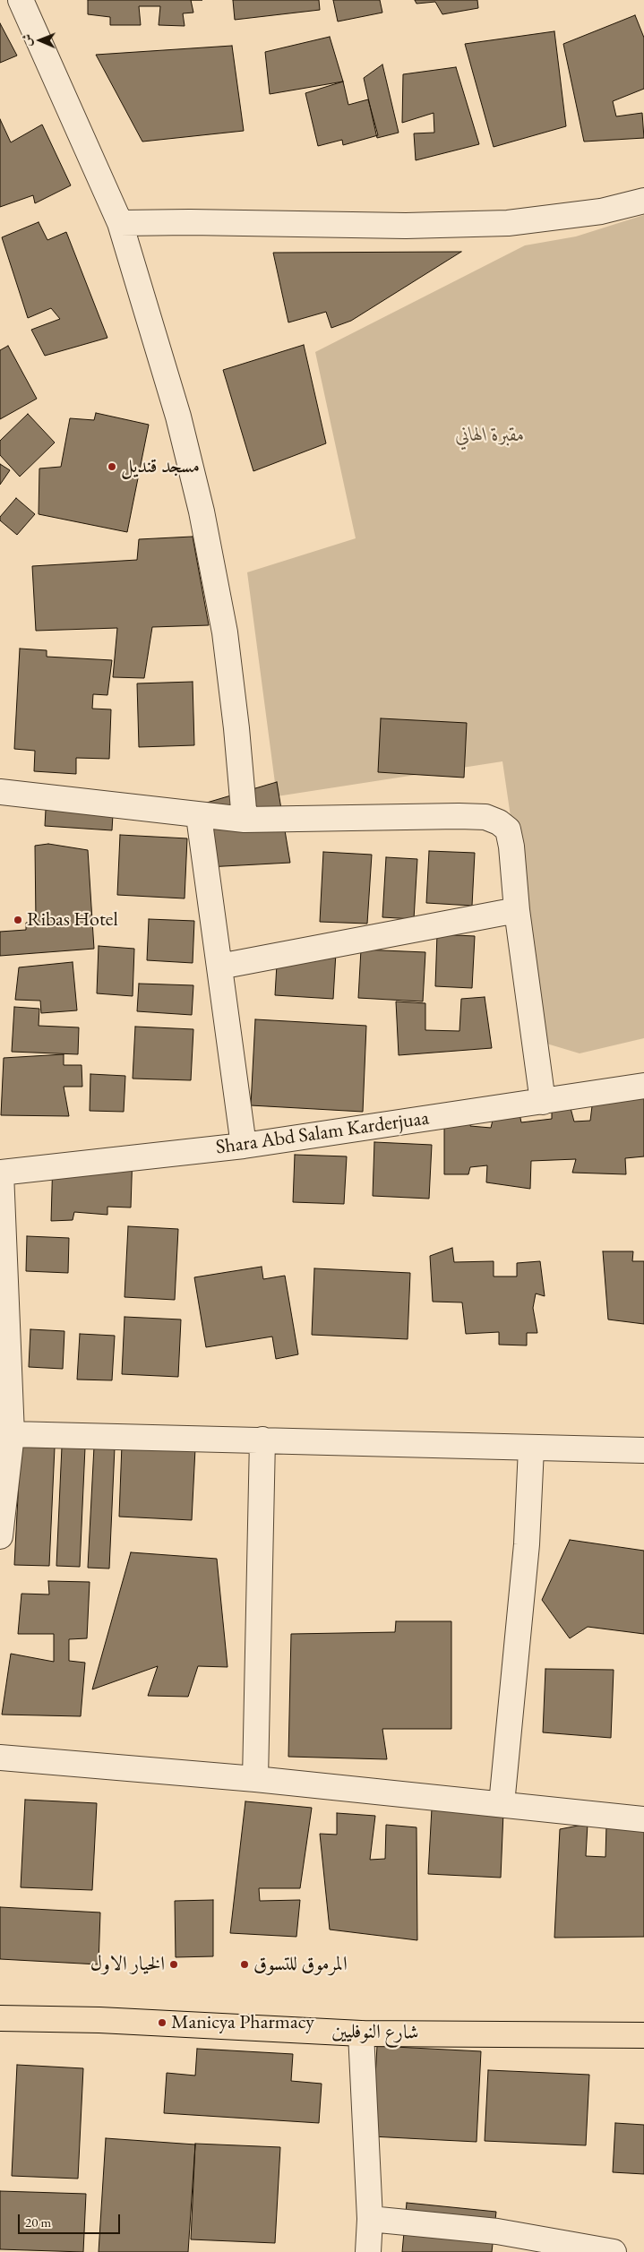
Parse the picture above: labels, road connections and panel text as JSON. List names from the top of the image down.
{
  "streets": {
    "main road": ["شارع النوفليين"],
    "street": ["Shara Abd Salam Karderjuaa"]
  },
  "parks": ["مقبرة الهاني"],
  "places": [
    "مسجد قنديل",
    "Ribas Hotel",
    "الخيار الاول",
    "المرموق للتسوق",
    "Manicya Pharmacy"
  ],
  "scale_bar": "20 m",
  "north": "left"
}
